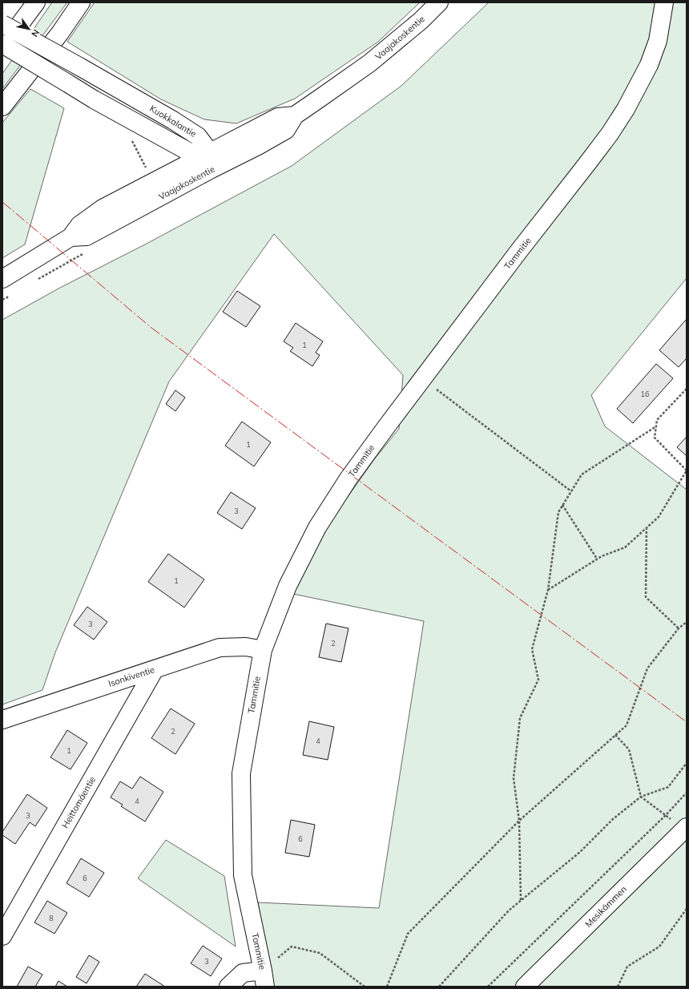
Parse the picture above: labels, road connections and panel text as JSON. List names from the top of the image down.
{
  "streets": {
    "main road": [
      "Vaajakoskentie",
      "Kuokkalantie",
      "Tammitie",
      "Isonkiventie",
      "Heittomäentie",
      "Mesikämmen"
    ]
  },
  "crossings": [
    ["Vaajakoskentie", "Kuokkalantie"],
    ["Tammitie", "Isonkiventie"],
    ["Isonkiventie", "Heittomäentie"]
  ],
  "house_numbers": [
    "1",
    "16",
    "1",
    "3",
    "1",
    "3",
    "2",
    "2",
    "4",
    "1",
    "4",
    "3",
    "6",
    "6",
    "8",
    "3"
  ],
  "north": "bottom right"
}
